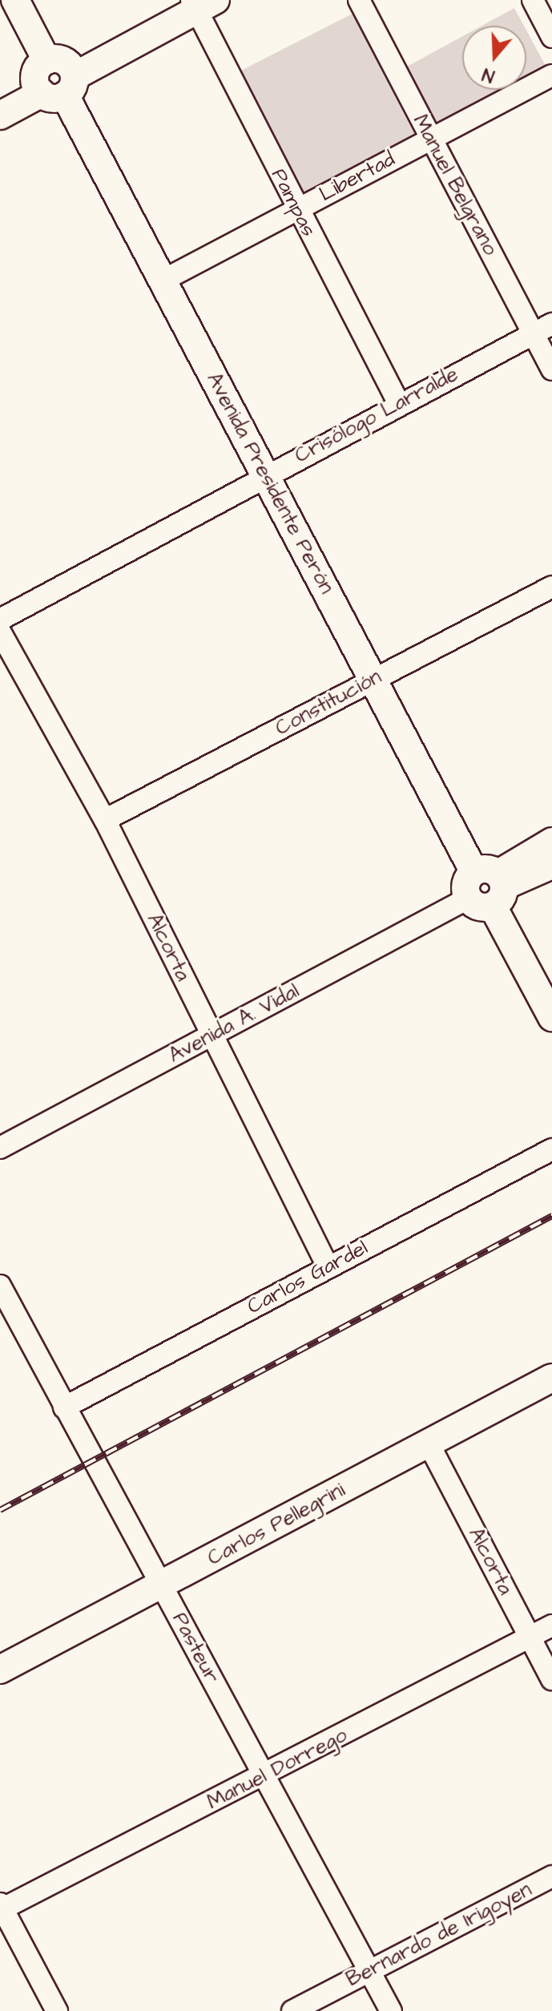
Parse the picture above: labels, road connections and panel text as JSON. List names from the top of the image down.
{
  "streets": {
    "main road": ["Avenida Presidente Perón", "Avenida A. Vidal", "Carlos Pellegrini"],
    "street": [
      "Libertad",
      "Manuel Belgrano",
      "Pampas",
      "Crisólogo Larralde",
      "Constitución",
      "Alcorta",
      "Carlos Gardel",
      "Pasteur",
      "Manuel Dorrego",
      "Bernardo de Irigoyen"
    ]
  },
  "crossings": [
    ["Libertad", "Manuel Belgrano"],
    ["Libertad", "Pampas"],
    ["Libertad", "Avenida Presidente Perón"],
    ["Manuel Belgrano", "Crisólogo Larralde"],
    ["Pampas", "Crisólogo Larralde"],
    ["Crisólogo Larralde", "Avenida Presidente Perón"],
    ["Avenida Presidente Perón", "Constitución"],
    ["Avenida Presidente Perón", "Avenida A. Vidal"],
    ["Constitución", "Alcorta"],
    ["Alcorta", "Avenida A. Vidal"],
    ["Alcorta", "Carlos Gardel"],
    ["Alcorta", "Carlos Pellegrini"],
    ["Alcorta", "Manuel Dorrego"],
    ["Carlos Gardel", "Pasteur"],
    ["Carlos Pellegrini", "Pasteur"],
    ["Pasteur", "Manuel Dorrego"],
    ["Pasteur", "Bernardo de Irigoyen"]
  ],
  "north": "bottom"
}
